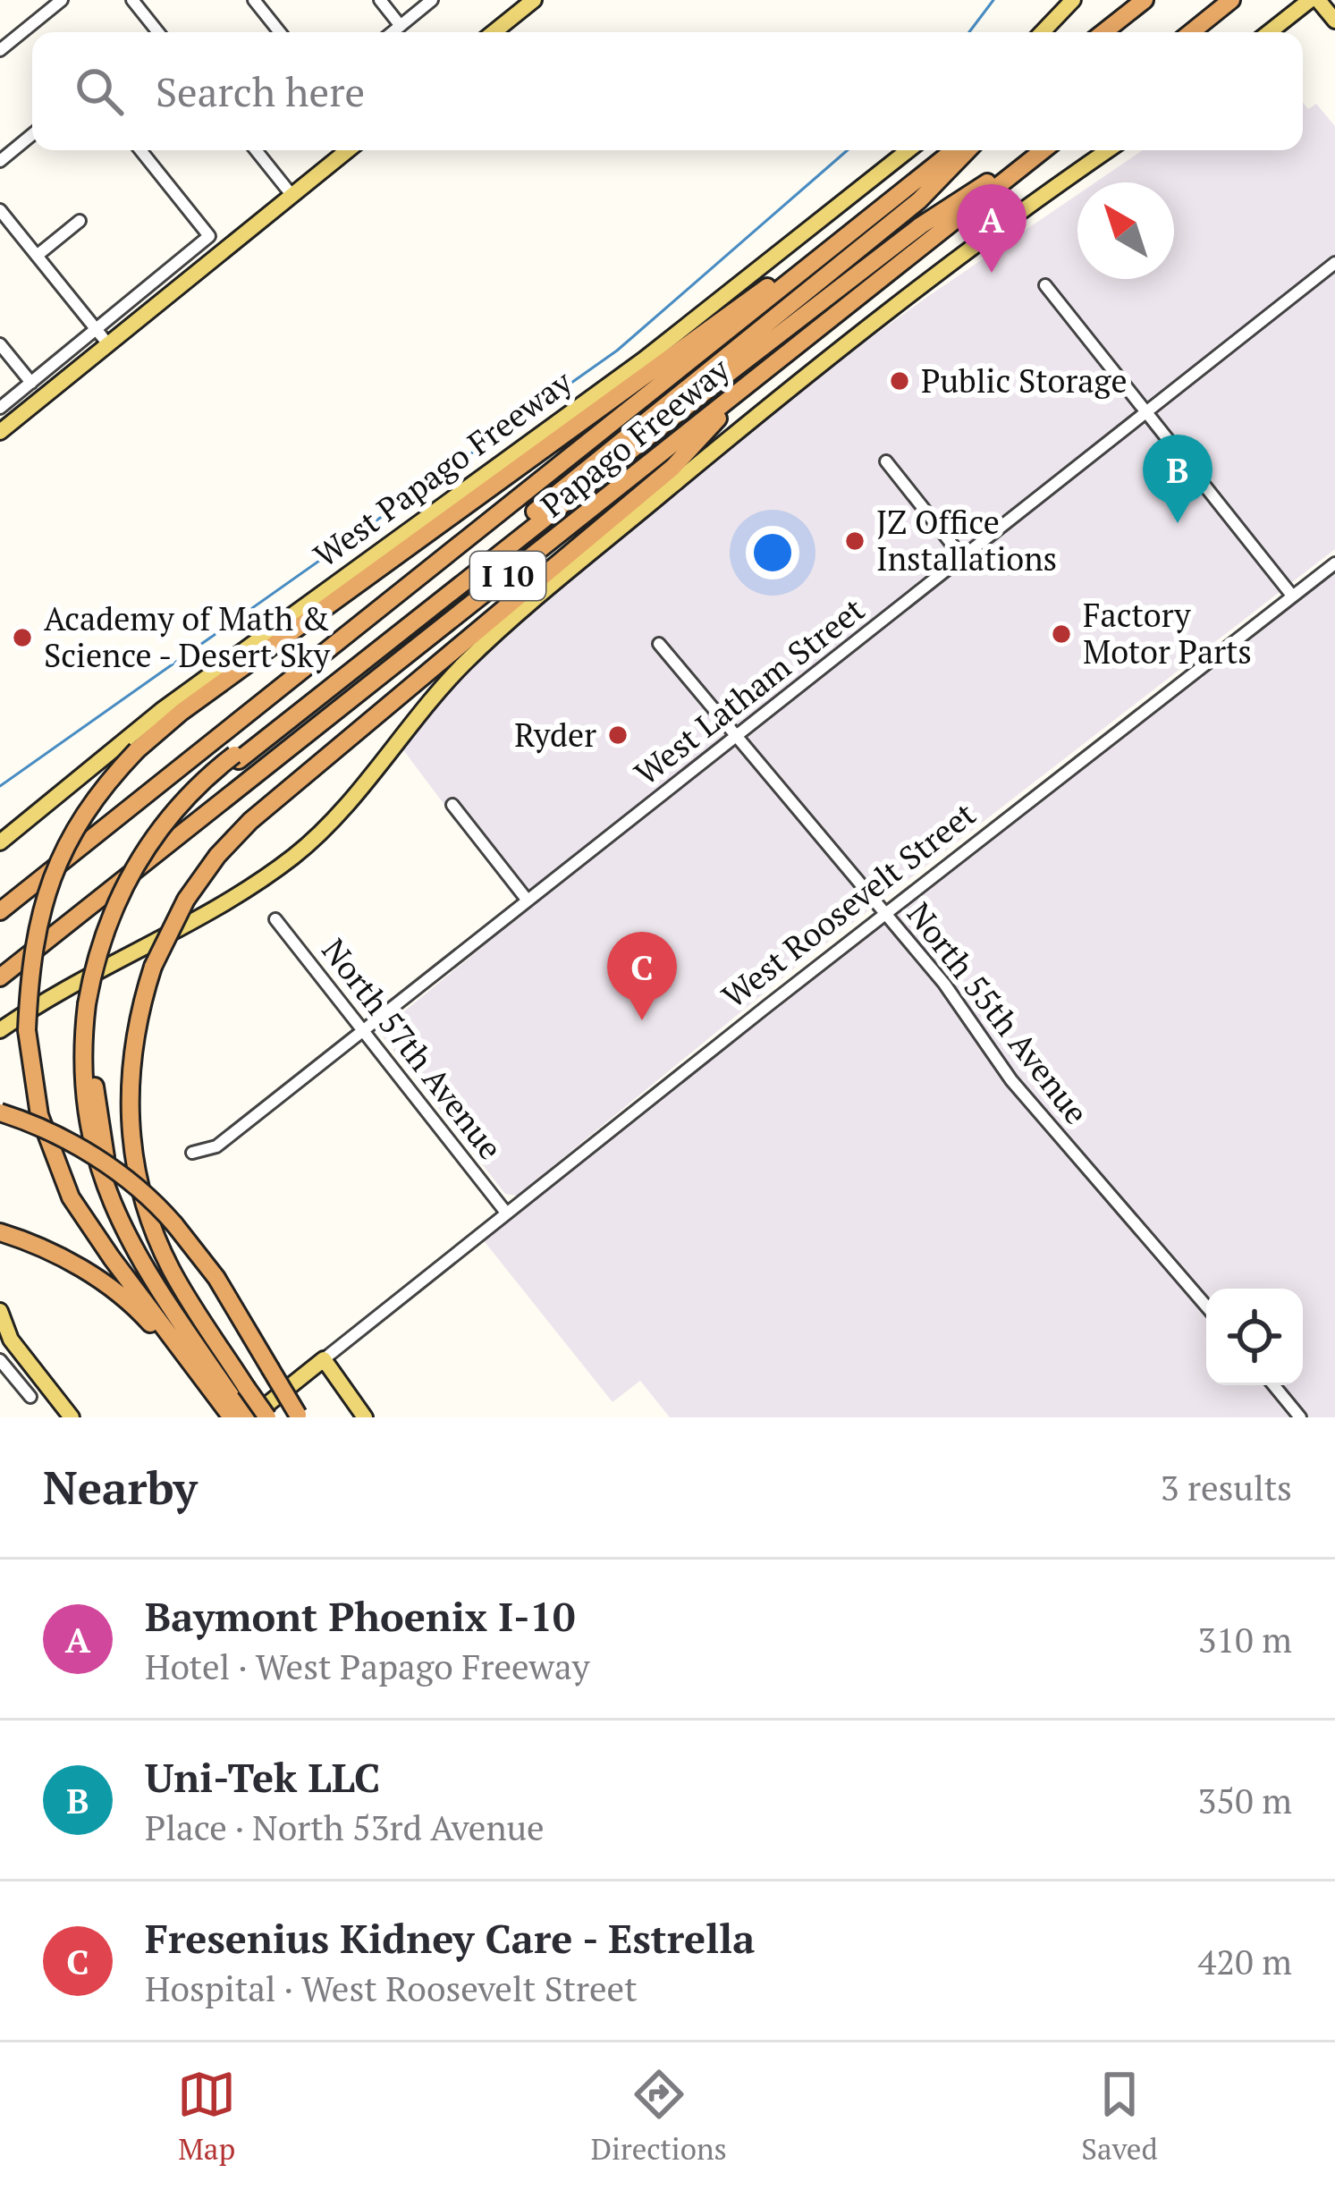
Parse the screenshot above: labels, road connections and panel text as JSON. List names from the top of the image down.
{
  "streets": {
    "highway": ["Papago Freeway", "I 10"],
    "main road": ["West Papago Freeway", "West Roosevelt Street"],
    "street": ["West Latham Street", "North 55th Avenue", "North 57th Avenue"]
  },
  "crossings": [
    ["West Latham Street", "North 55th Avenue"],
    ["West Latham Street", "North 57th Avenue"],
    ["West Roosevelt Street", "North 55th Avenue"],
    ["West Roosevelt Street", "North 57th Avenue"]
  ],
  "places": [
    "Public Storage",
    "JZ Office Installations",
    "Factory Motor Parts",
    "Academy of Math & Science - Desert Sky",
    "Ryder"
  ],
  "north": "top left",
  "page": {
    "search": "Search here",
    "pins": ["A", "B", "C"],
    "heading": ["Nearby", "3 results"],
    "list": [
      {
        "mark": "A",
        "name": "Baymont Phoenix I-10",
        "note": "Hotel · West Papago Freeway",
        "value": "310 m"
      },
      {
        "mark": "B",
        "name": "Uni-Tek LLC",
        "note": "Place · North 53rd Avenue",
        "value": "350 m"
      },
      {
        "mark": "C",
        "name": "Fresenius Kidney Care - Estrella",
        "note": "Hospital · West Roosevelt Street",
        "value": "420 m"
      }
    ],
    "nav": ["Map", "Directions", "Saved"]
  }
}
